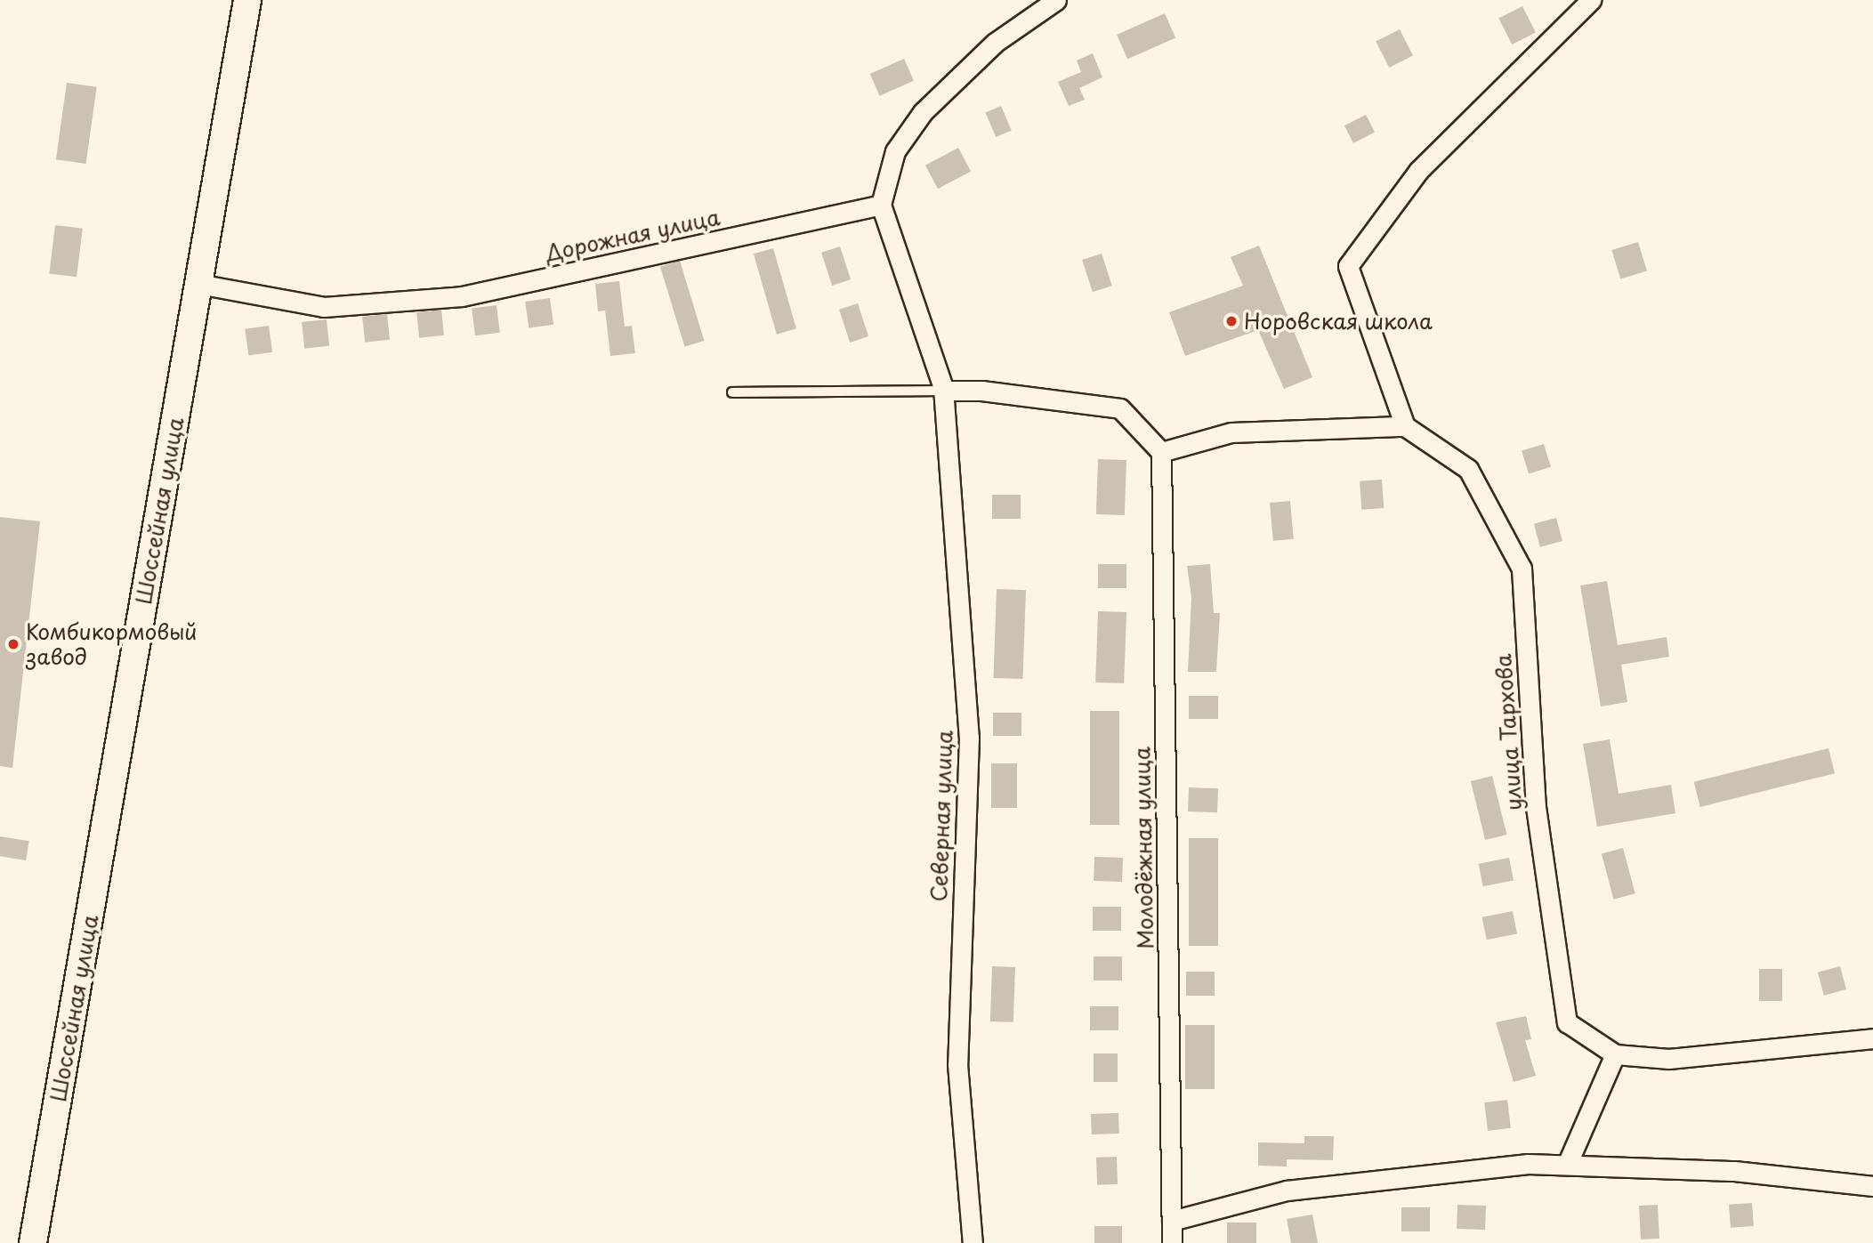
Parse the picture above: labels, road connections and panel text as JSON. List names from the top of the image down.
{
  "streets": {
    "main road": ["Шоссейная улица"],
    "street": [
      "Дорожная улица",
      "улица Тархова",
      "Северная улица",
      "Молодёжная улица"
    ]
  },
  "crossings": [
    ["Дорожная улица", "Шоссейная улица"]
  ],
  "places": ["Норовская школа", "Комбикормовый завод"]
}
